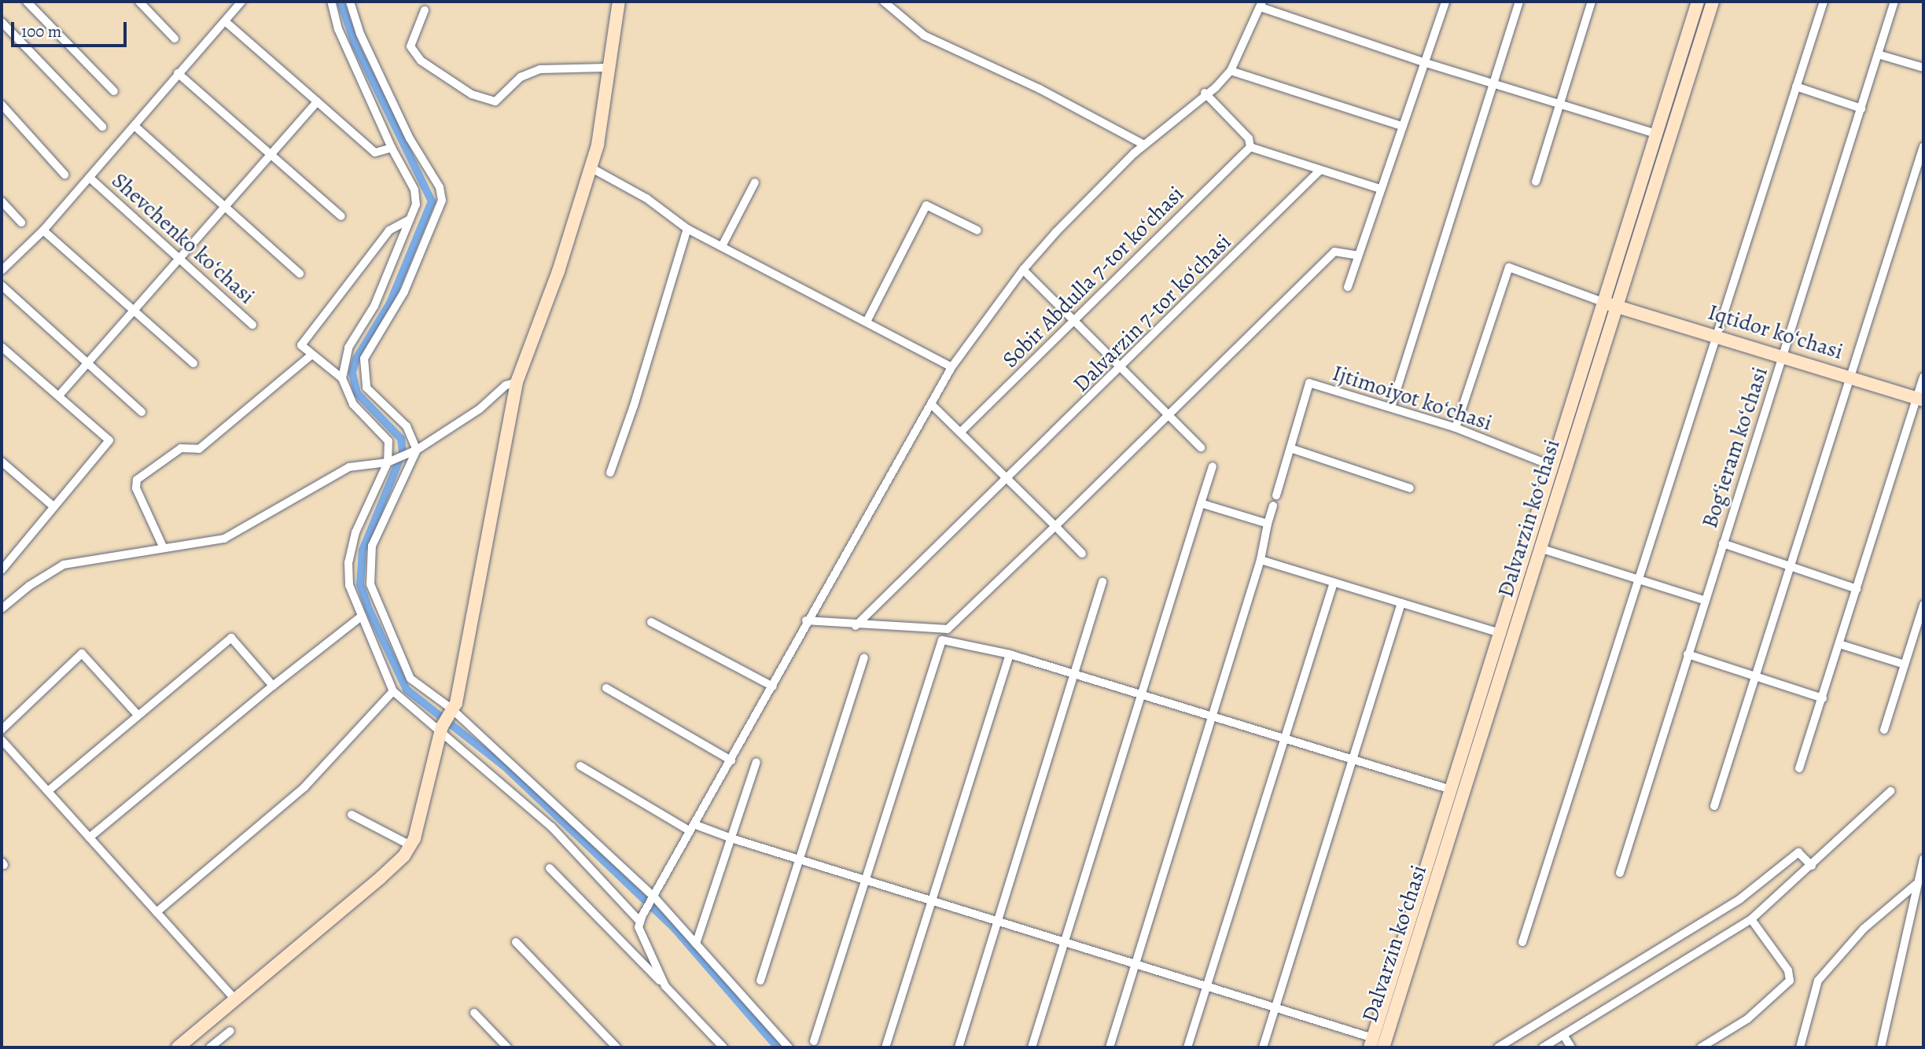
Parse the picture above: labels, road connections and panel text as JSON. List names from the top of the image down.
{
  "streets": {
    "main road": ["Iqtidor koʻchasi", "Dalvarzin koʻchasi"],
    "street": [
      "Shevchenko koʻchasi",
      "Sobir Abdulla 7-tor koʻchasi",
      "Dalvarzin 7-tor koʻchasi",
      "Ijtimoiyot koʻchasi",
      "Bogʻieram koʻchasi"
    ]
  },
  "crossings": [
    ["Iqtidor koʻchasi", "Bogʻieram koʻchasi"],
    ["Iqtidor koʻchasi", "Dalvarzin koʻchasi"],
    ["Ijtimoiyot koʻchasi", "Dalvarzin koʻchasi"]
  ],
  "scale_bar": "100 m"
}
